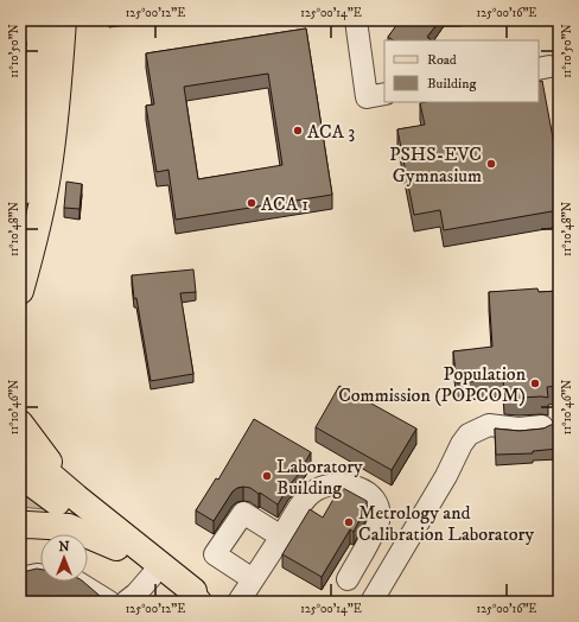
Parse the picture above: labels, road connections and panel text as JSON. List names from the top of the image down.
{
  "places": [
    "ACA 3",
    "PSHS-EVC Gymnasium",
    "ACA 1",
    "Population Commission (POPCOM)",
    "Laboratory Building",
    "Metrology and Calibration Laboratory"
  ],
  "legend": ["Road", "Building"],
  "north": "top",
  "coordinates": [
    "125°00'12\"E",
    "125°00'14\"E",
    "125°00'16\"E",
    "11°10'50\"N",
    "11°10'48\"N",
    "11°10'46\"N"
  ]
}
